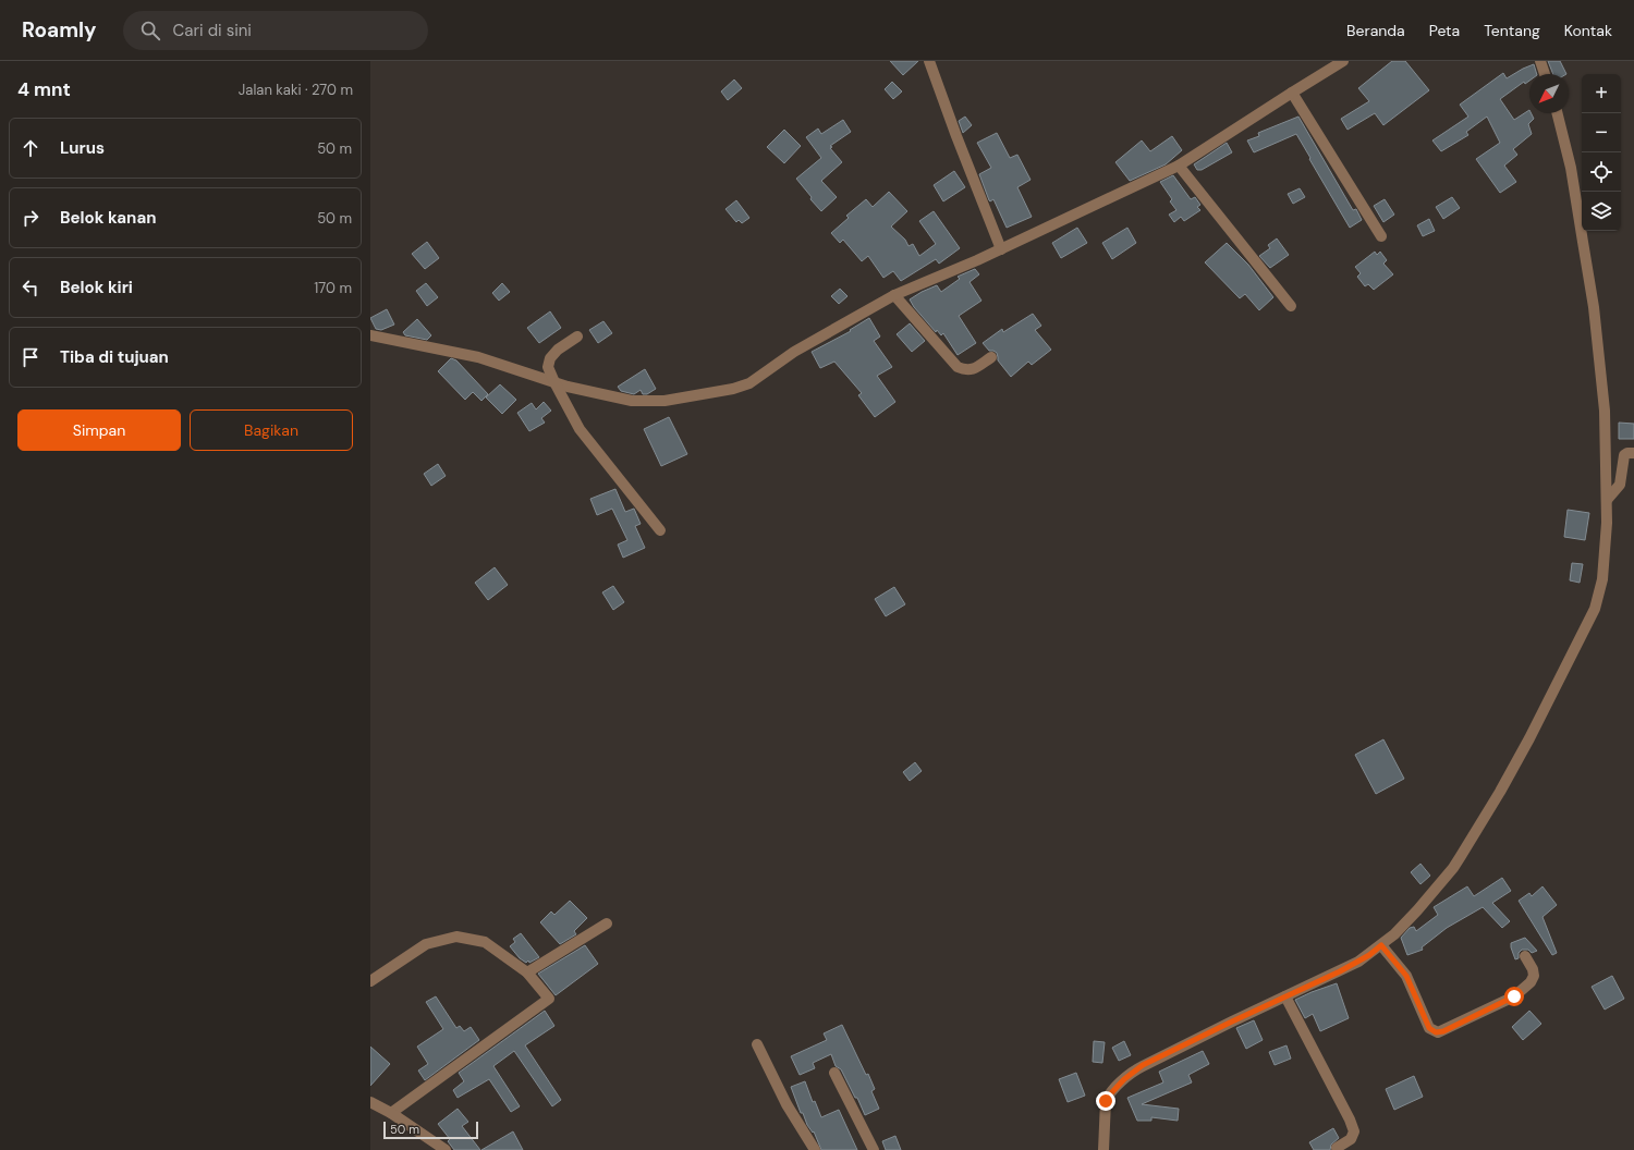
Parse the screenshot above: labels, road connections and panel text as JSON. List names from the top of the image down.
{
  "scale_bar": "50 m",
  "north": "bottom left",
  "page": {
    "header": "Roamly",
    "search": "Cari di sini",
    "nav": [
      "Beranda",
      "Peta",
      "Tentang",
      "Kontak"
    ],
    "heading": ["4 mnt", "Jalan kaki · 270 m"],
    "map_buttons": ["+", "−"],
    "list": [
      ["Lurus", "50 m"],
      ["Belok kanan", "50 m"],
      ["Belok kiri", "170 m"],
      "Tiba di tujuan"
    ],
    "buttons": ["Simpan", "Bagikan"],
    "scale": "50 m"
  }
}
